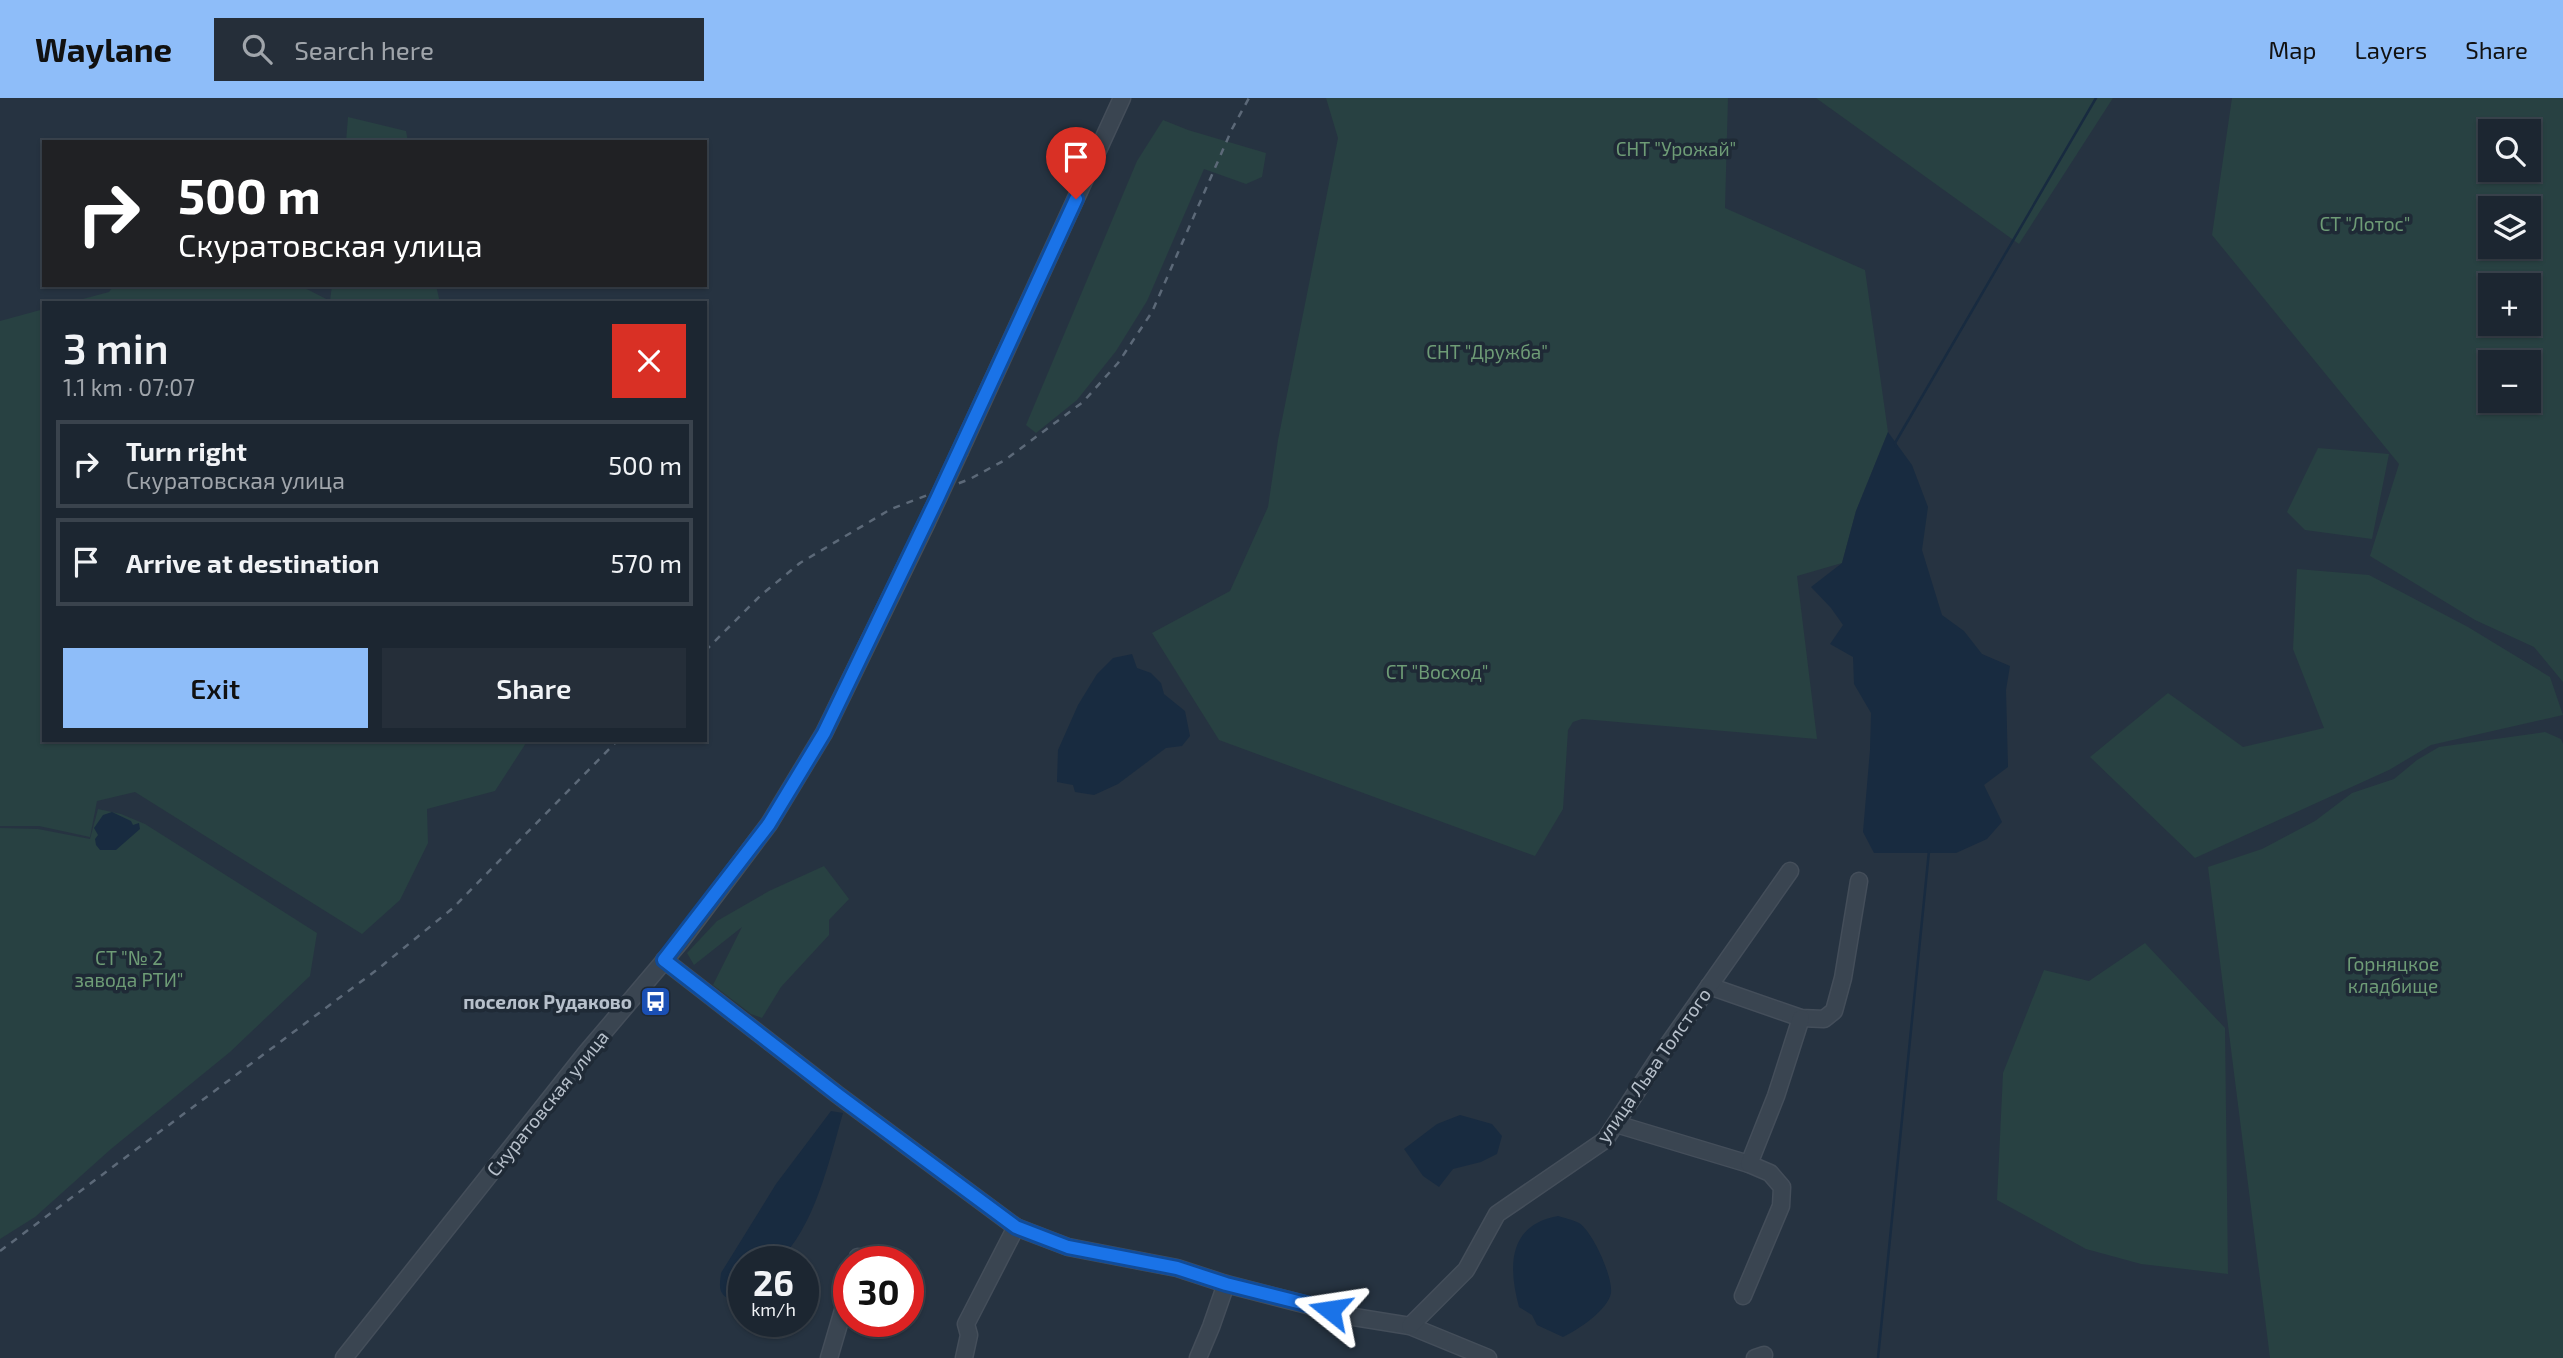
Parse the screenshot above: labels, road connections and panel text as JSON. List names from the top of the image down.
{
  "streets": {
    "street": ["улица Льва Толстого", "Скуратовская улица"]
  },
  "parks": [
    "СНТ \"Урожай\"",
    "СТ \"Лотос\"",
    "СНТ \"Дружба\"",
    "СТ \"Восход\"",
    "СТ \"№ 2 завода РТИ\"",
    "Горняцкое кладбище"
  ],
  "places": {
    "bus stop": ["поселок Рудаково"]
  },
  "page": {
    "header": "Waylane",
    "search": "Search here",
    "nav": ["Map", "Layers", "Share"],
    "map_buttons": ["+", "−"],
    "turn": ["500 m", "Скуратовская улица"],
    "heading": ["3 min", "1.1 km · 07:07"],
    "list": [
      {
        "name": "Turn right",
        "note": "Скуратовская улица",
        "value": "500 m"
      },
      {
        "name": "Arrive at destination",
        "value": "570 m"
      }
    ],
    "buttons": ["Exit", "Share"],
    "speed": "26 km/h",
    "limit": "30"
  }
}
